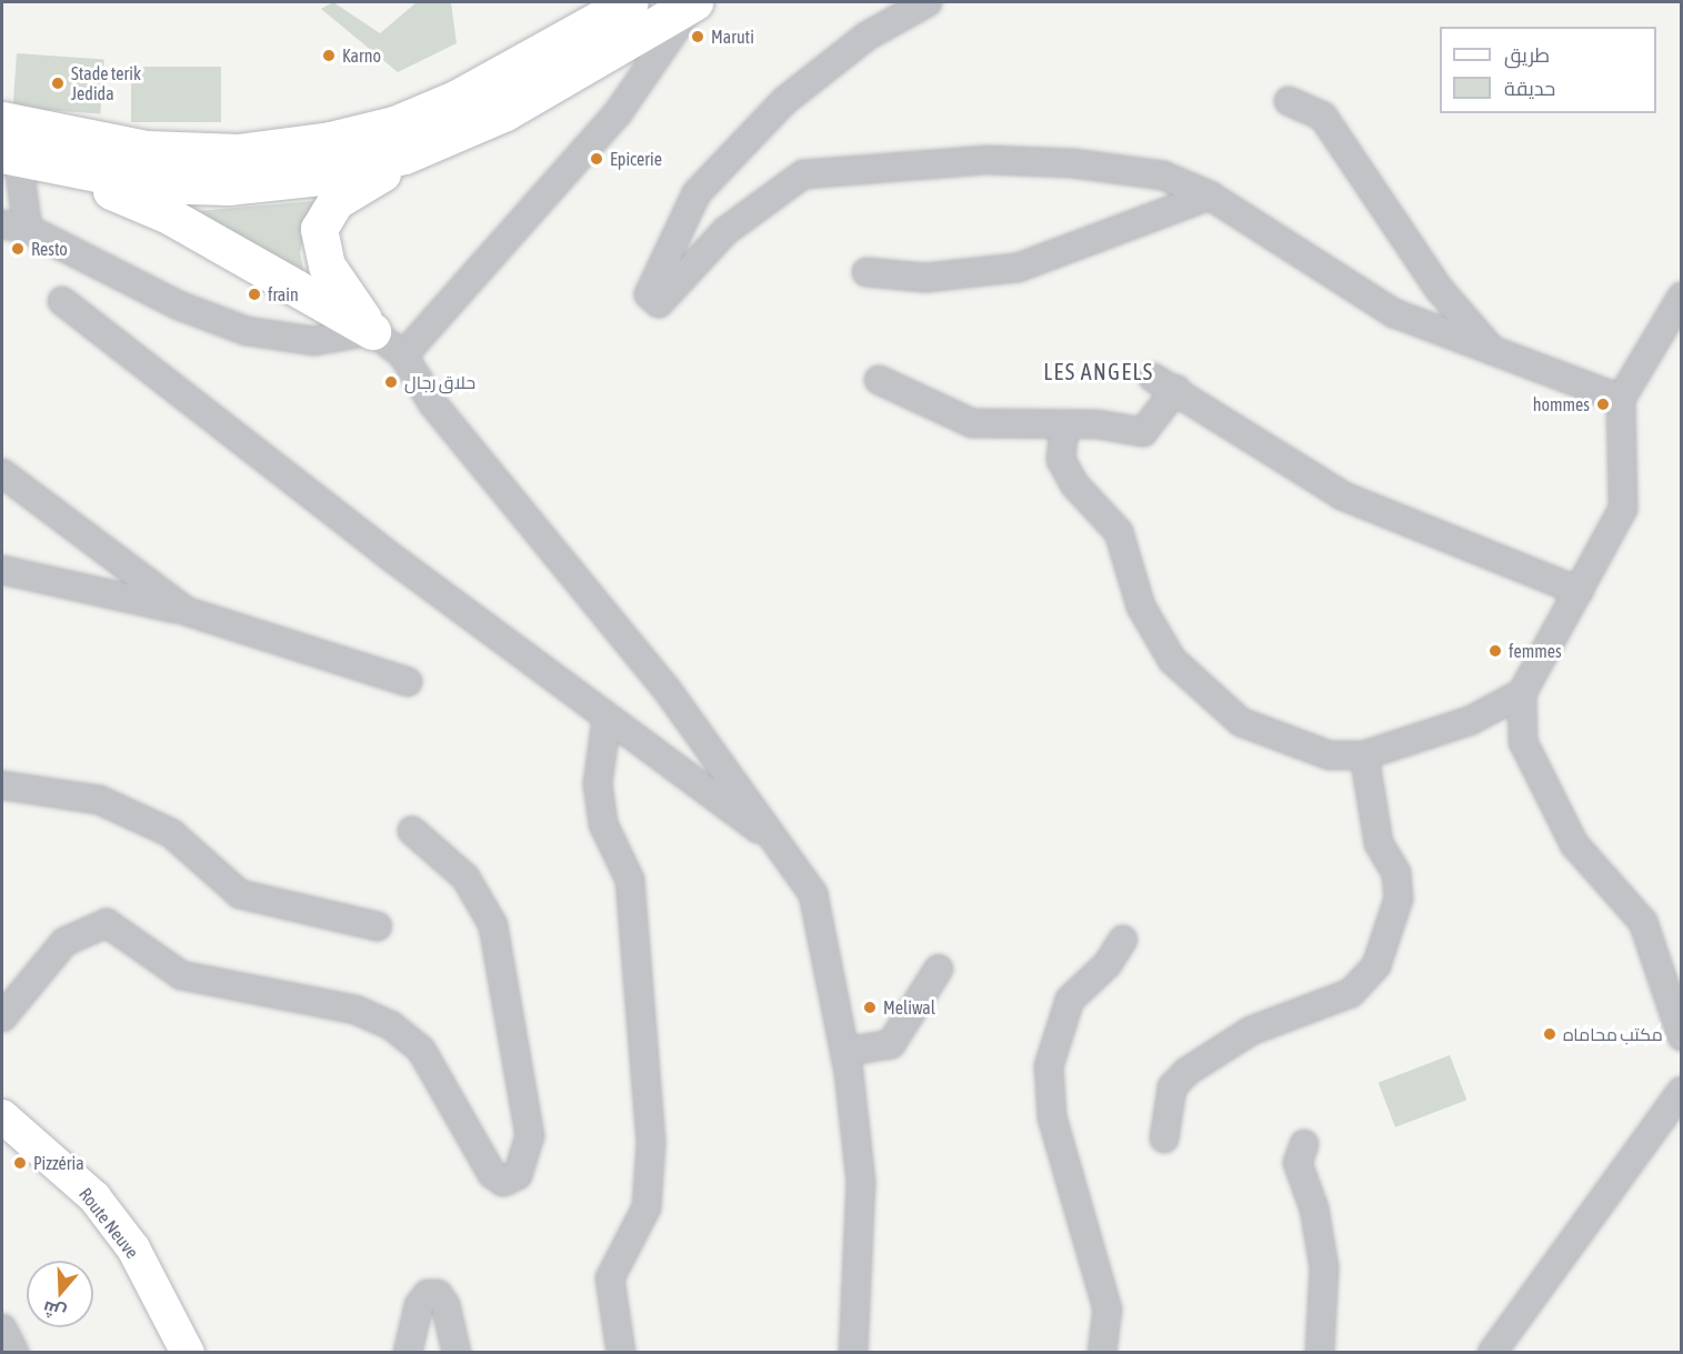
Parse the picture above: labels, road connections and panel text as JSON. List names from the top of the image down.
{
  "streets": {
    "main road": ["Route Neuve"]
  },
  "districts": ["LES ANGELS"],
  "places": [
    "Maruti",
    "Karno",
    "Stade terik Jedida",
    "Epicerie",
    "Resto",
    "frain",
    "حلاق رجال",
    "hommes",
    "femmes",
    "Meliwal",
    "مكتب محاماه",
    "Pizzéria"
  ],
  "legend": ["طريق", "حديقة"],
  "north": "bottom"
}
